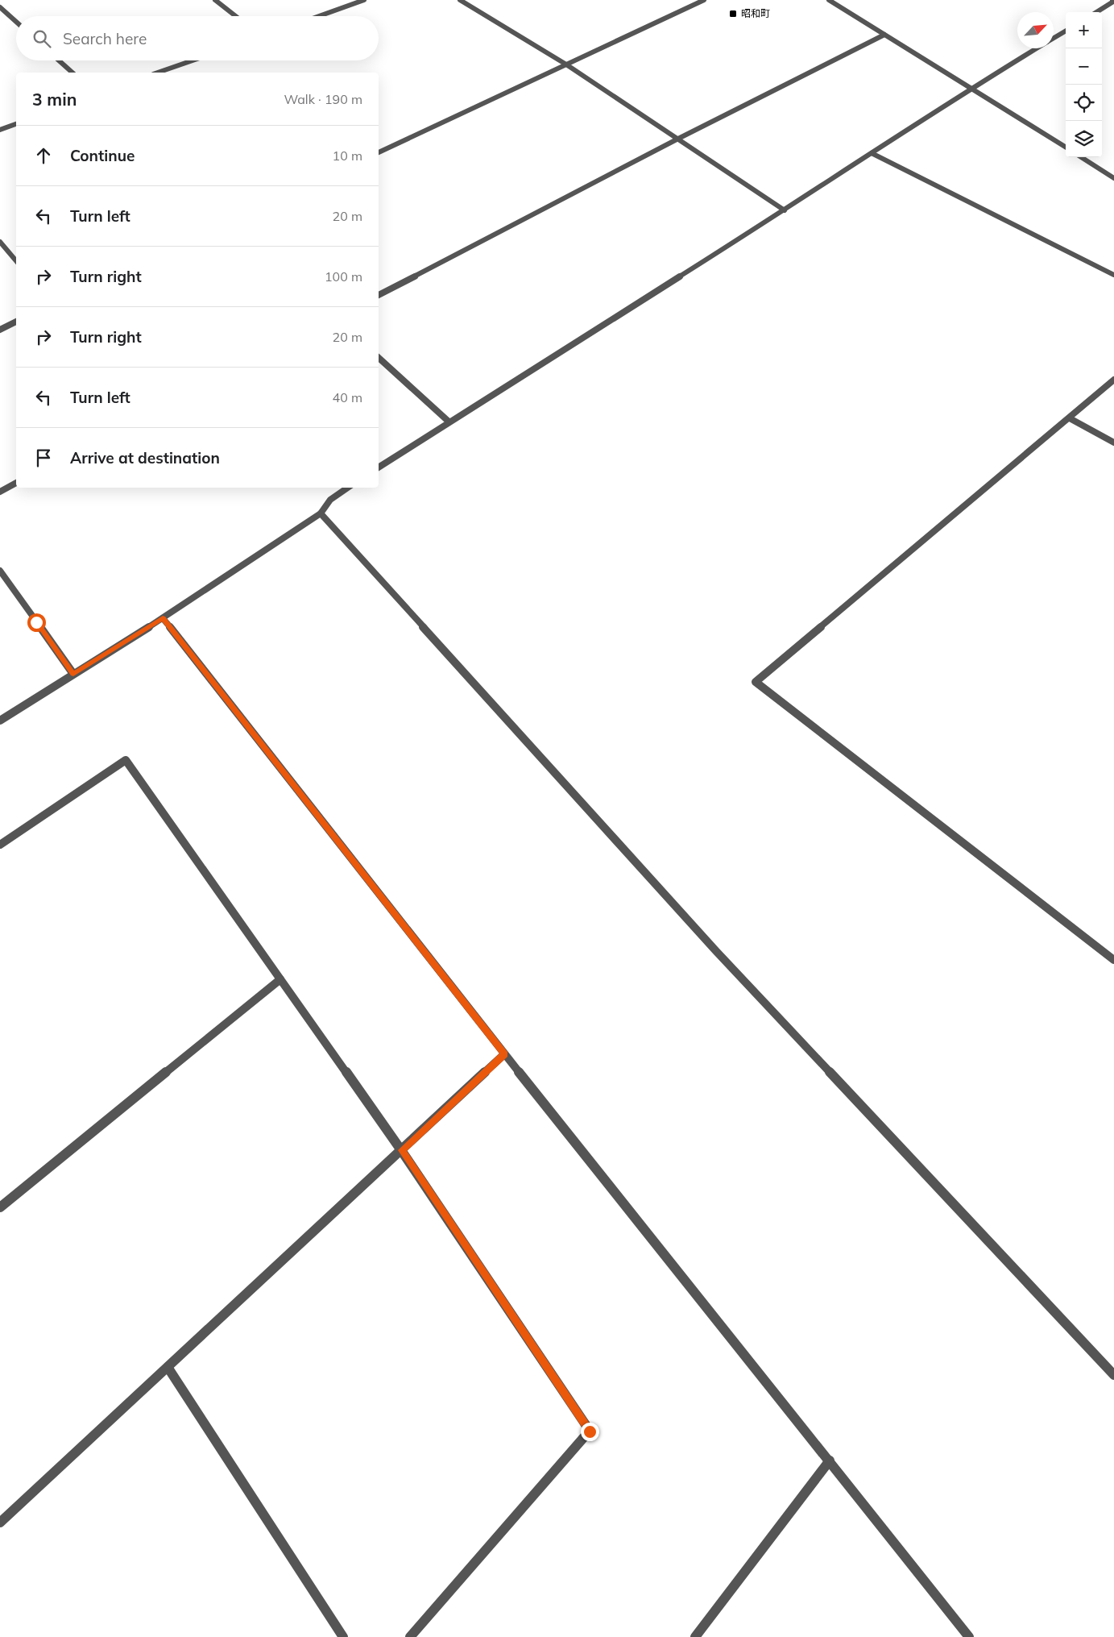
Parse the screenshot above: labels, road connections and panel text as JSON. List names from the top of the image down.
{
  "places": {
    "transit": ["昭和町"]
  },
  "north": "top right",
  "page": {
    "map_buttons": ["+", "−"],
    "search": "Search here",
    "heading": ["3 min", "Walk · 190 m"],
    "list": [
      ["Continue", "10 m"],
      ["Turn left", "20 m"],
      ["Turn right", "100 m"],
      ["Turn right", "20 m"],
      ["Turn left", "40 m"],
      "Arrive at destination"
    ]
  }
}
